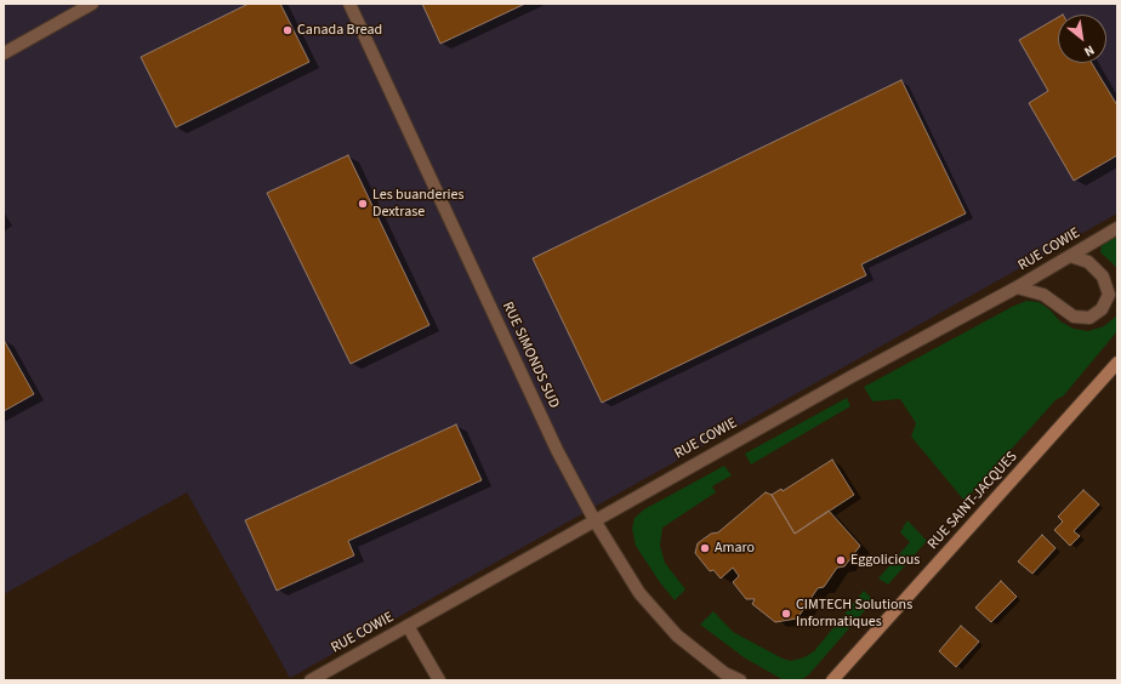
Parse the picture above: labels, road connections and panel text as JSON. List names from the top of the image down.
{
  "streets": {
    "main road": ["RUE SAINT-JACQUES"],
    "street": ["RUE COWIE", "RUE SIMONDS SUD"]
  },
  "crossings": [
    ["RUE COWIE", "RUE SIMONDS SUD"]
  ],
  "places": [
    "Canada Bread",
    "Les buanderies Dextrase",
    "Amaro",
    "Eggolicious",
    "CIMTECH Solutions Informatiques"
  ],
  "north": "bottom right"
}
